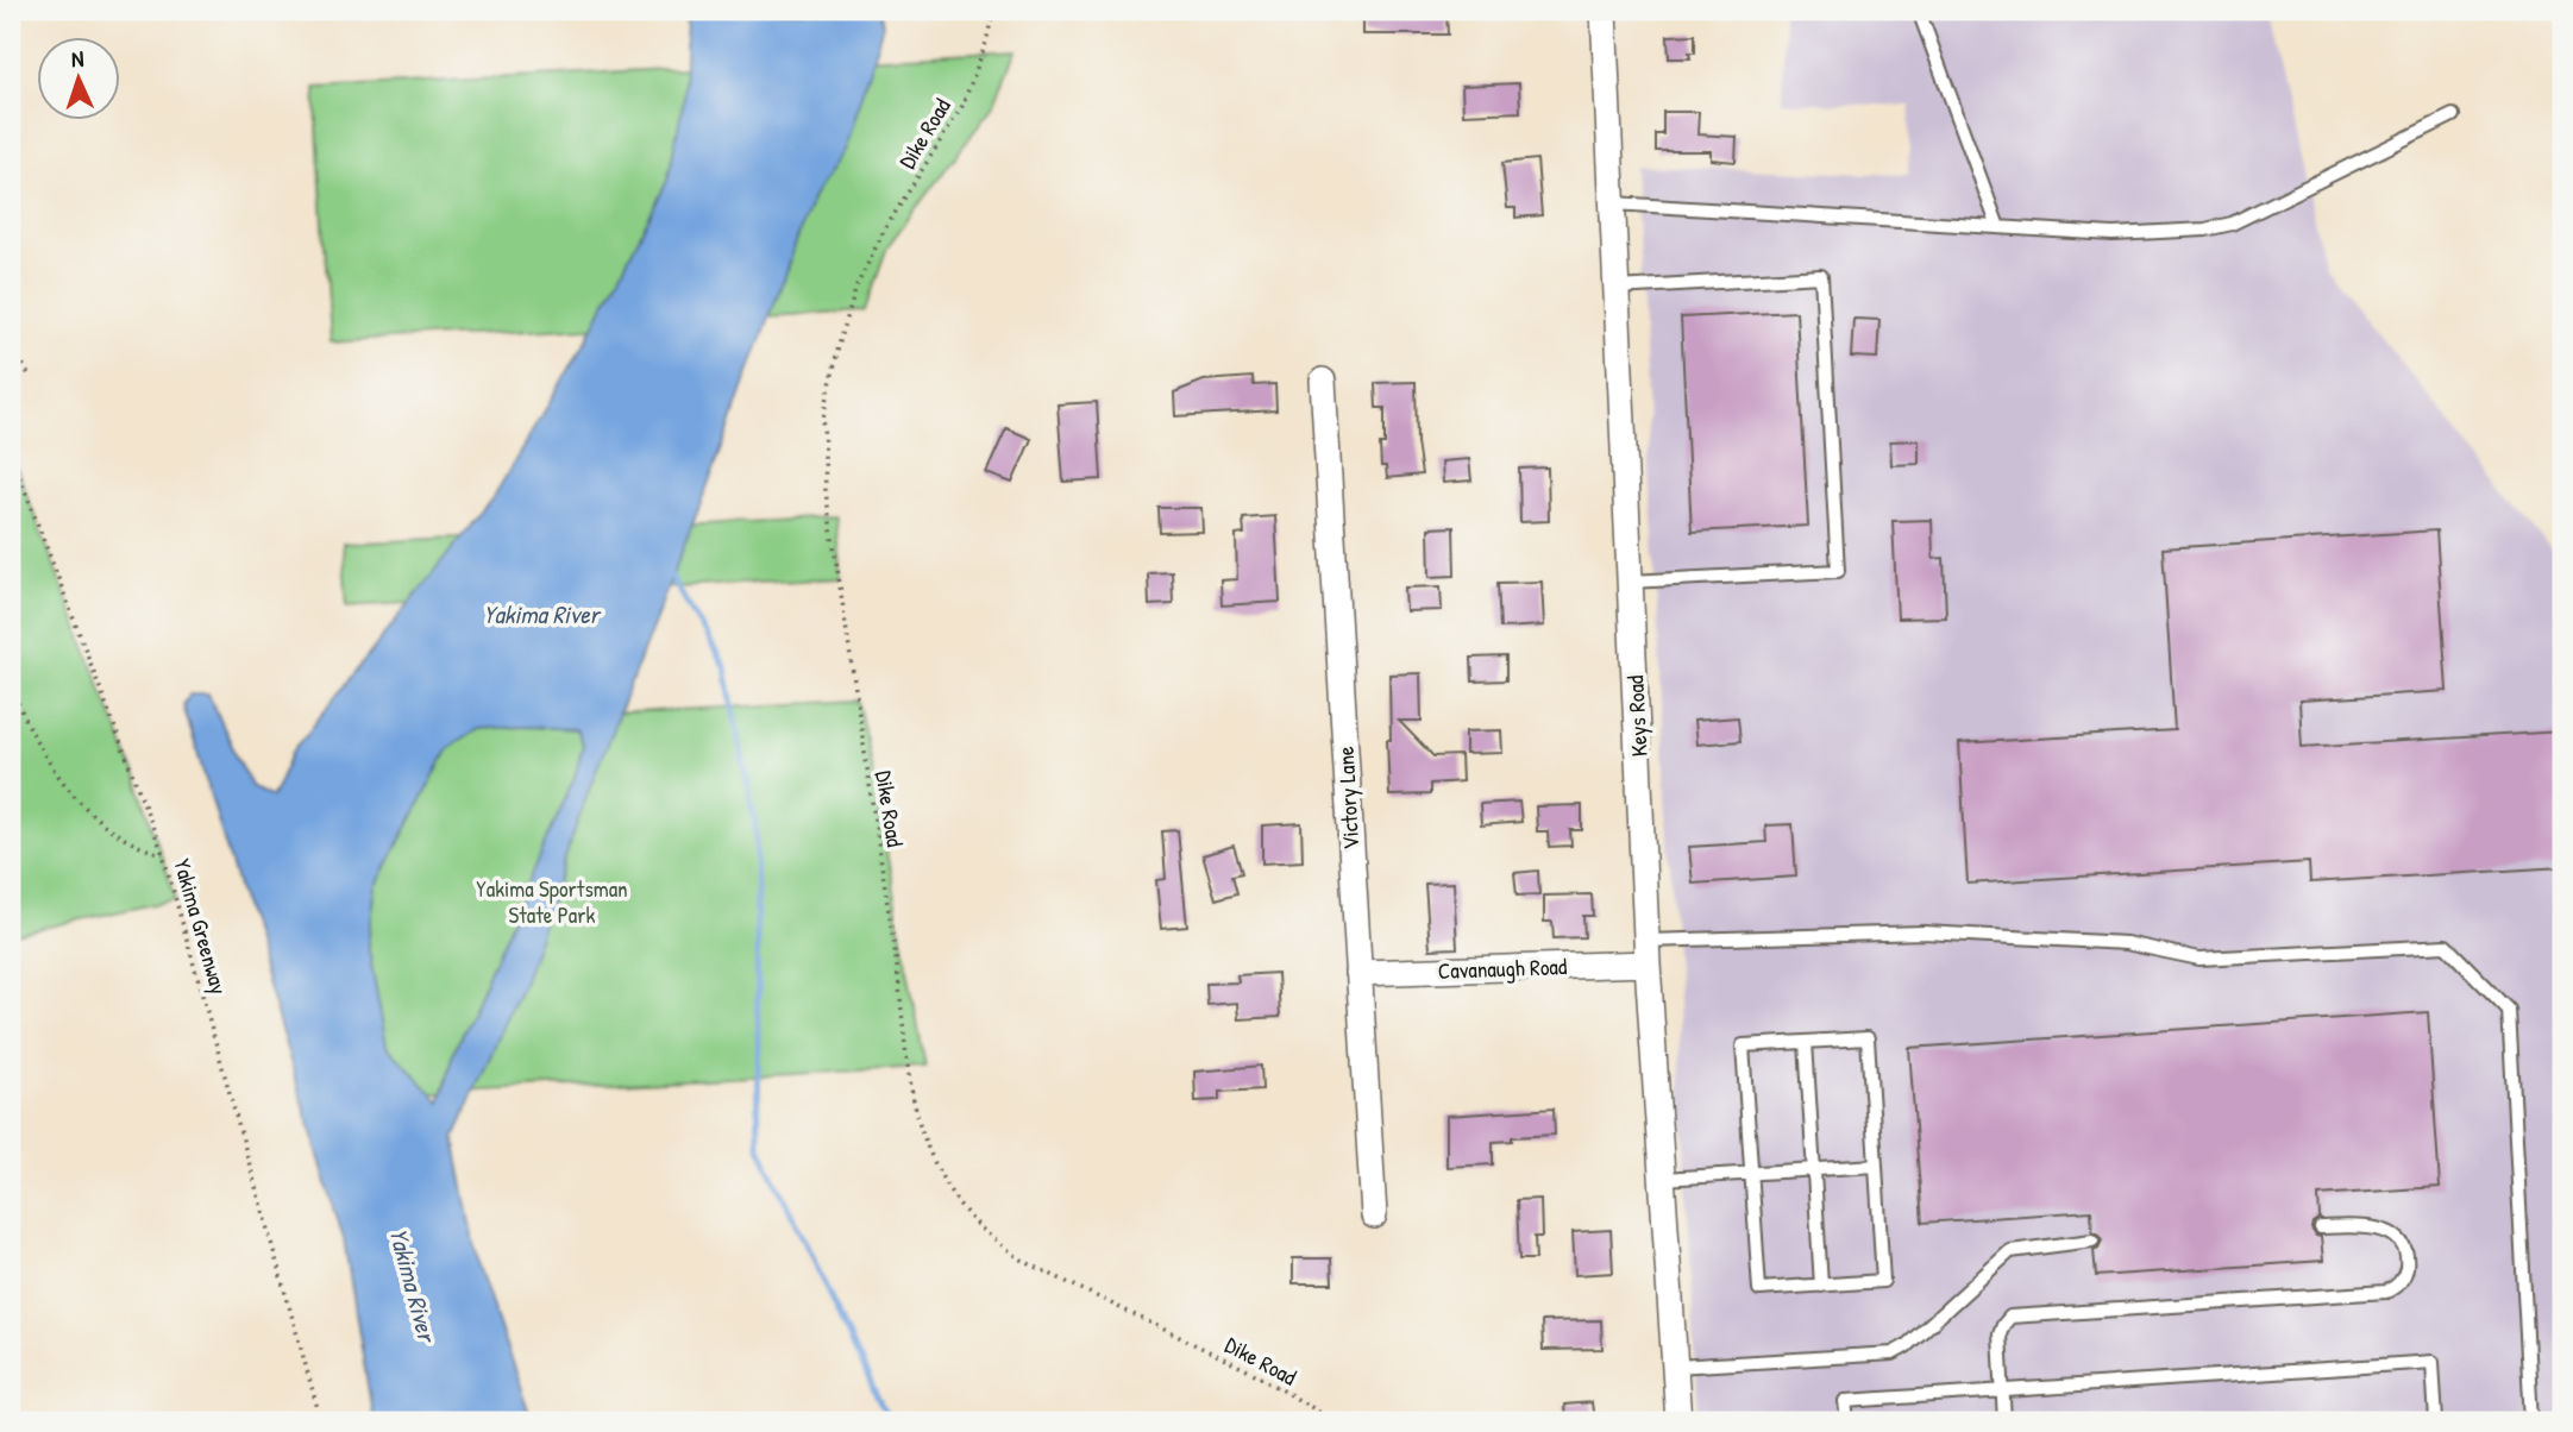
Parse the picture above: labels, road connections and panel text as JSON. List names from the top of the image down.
{
  "streets": {
    "street": ["Keys Road", "Victory Lane", "Cavanaugh Road"],
    "path": ["Dike Road", "Yakima Greenway"]
  },
  "crossings": [
    ["Keys Road", "Cavanaugh Road"],
    ["Victory Lane", "Cavanaugh Road"]
  ],
  "water": ["Yakima River"],
  "parks": ["Yakima Sportsman State Park"],
  "north": "top"
}
